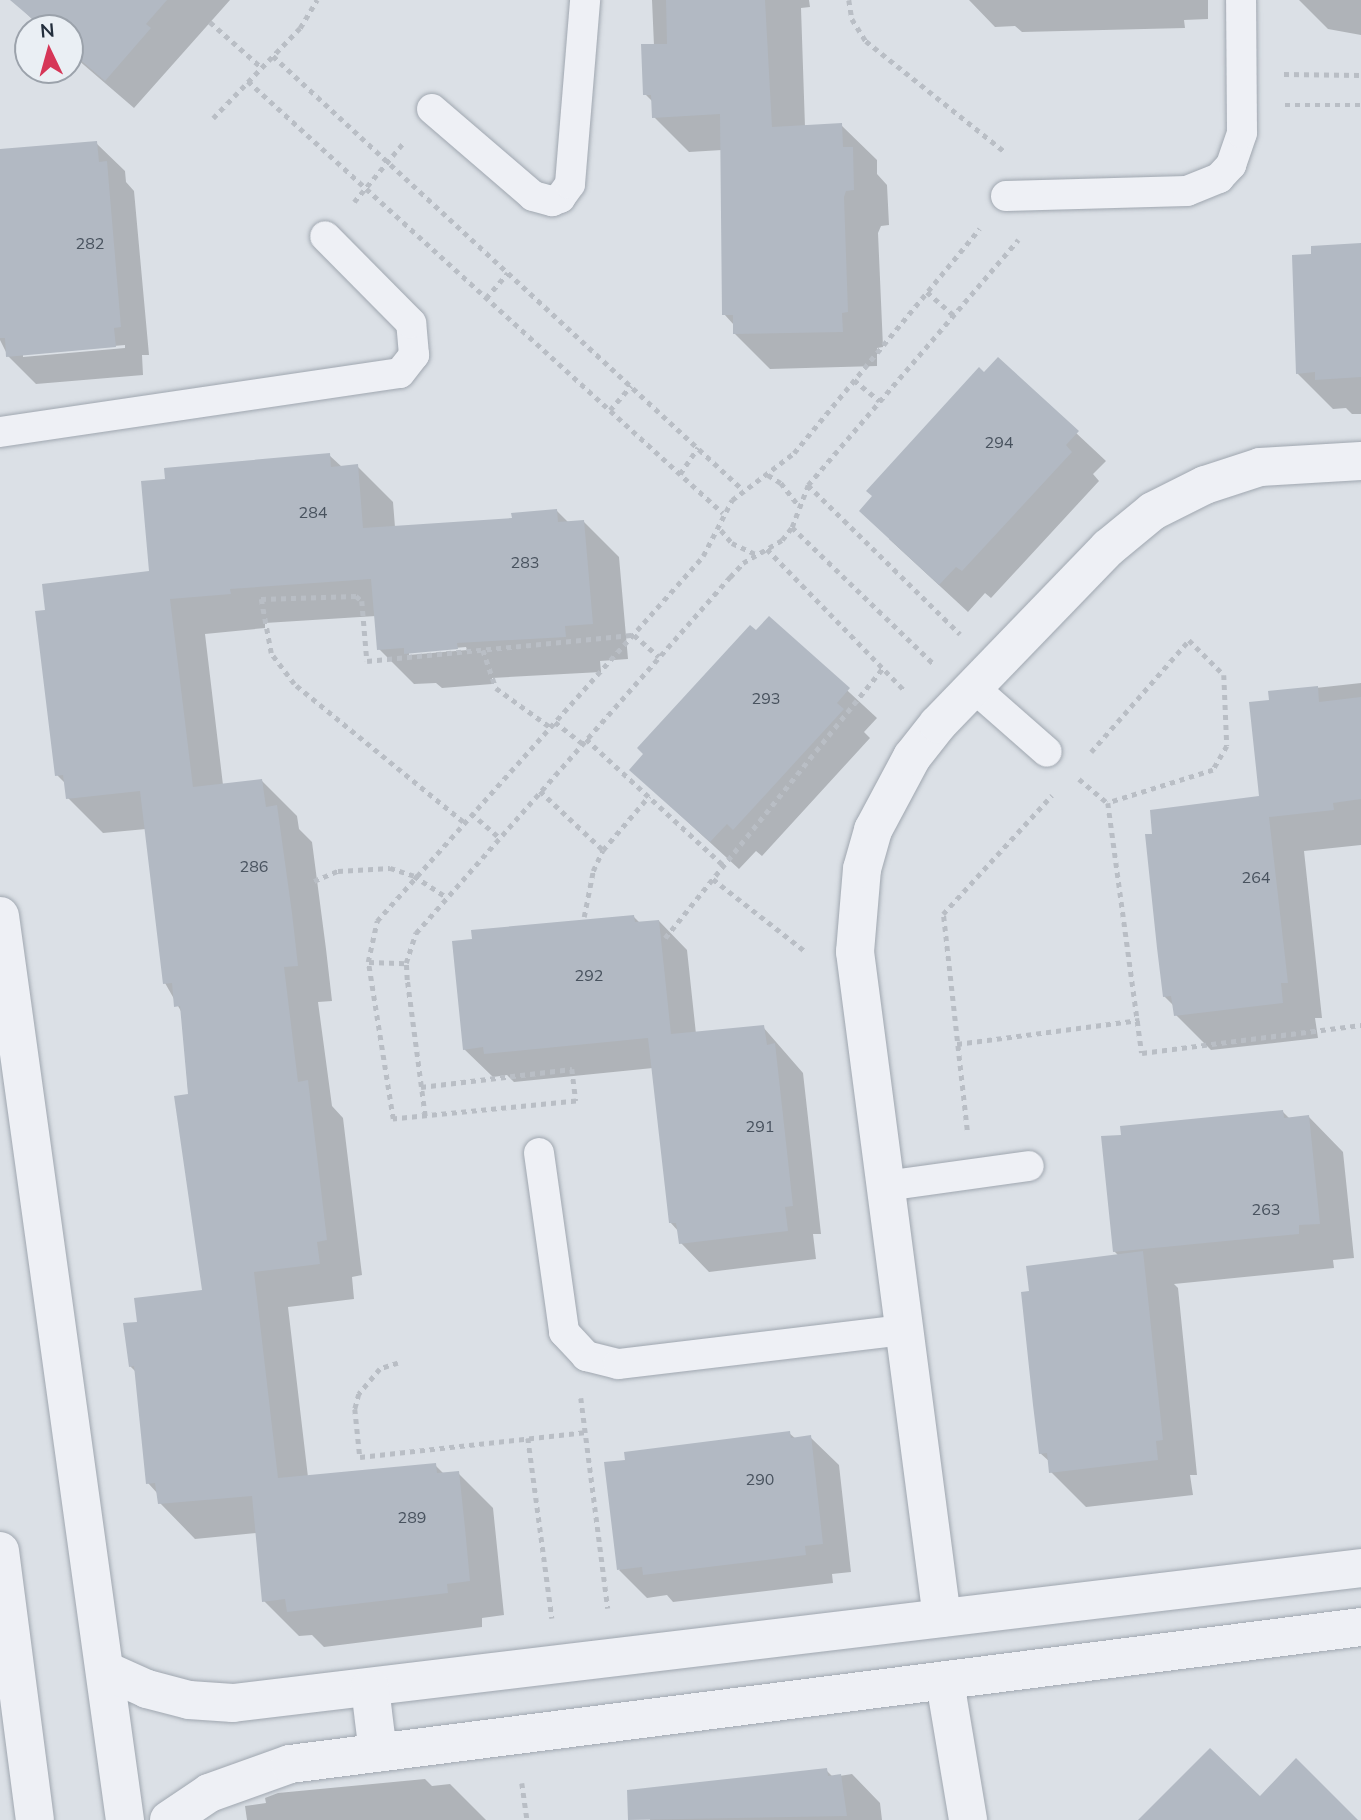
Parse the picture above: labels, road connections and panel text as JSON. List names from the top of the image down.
{
  "house_numbers": [
    "282",
    "294",
    "284",
    "283",
    "293",
    "286",
    "264",
    "292",
    "291",
    "263",
    "290",
    "289"
  ],
  "north": "top"
}
